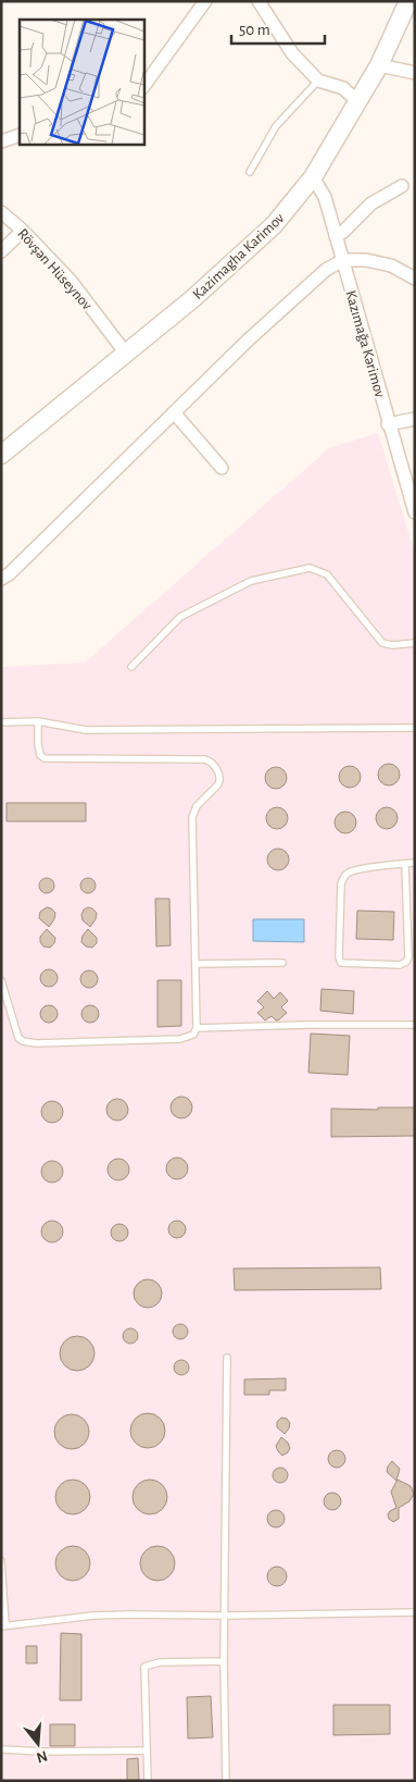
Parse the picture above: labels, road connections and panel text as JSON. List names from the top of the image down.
{
  "streets": {
    "street": ["Kazimagha Karimov", "Rövşən Hüseynov", "Kazımağa Kərimov"]
  },
  "crossings": [
    ["Kazimagha Karimov", "Rövşən Hüseynov"],
    ["Kazimagha Karimov", "Kazımağa Kərimov"]
  ],
  "scale_bar": "50 m",
  "north": "bottom"
}
